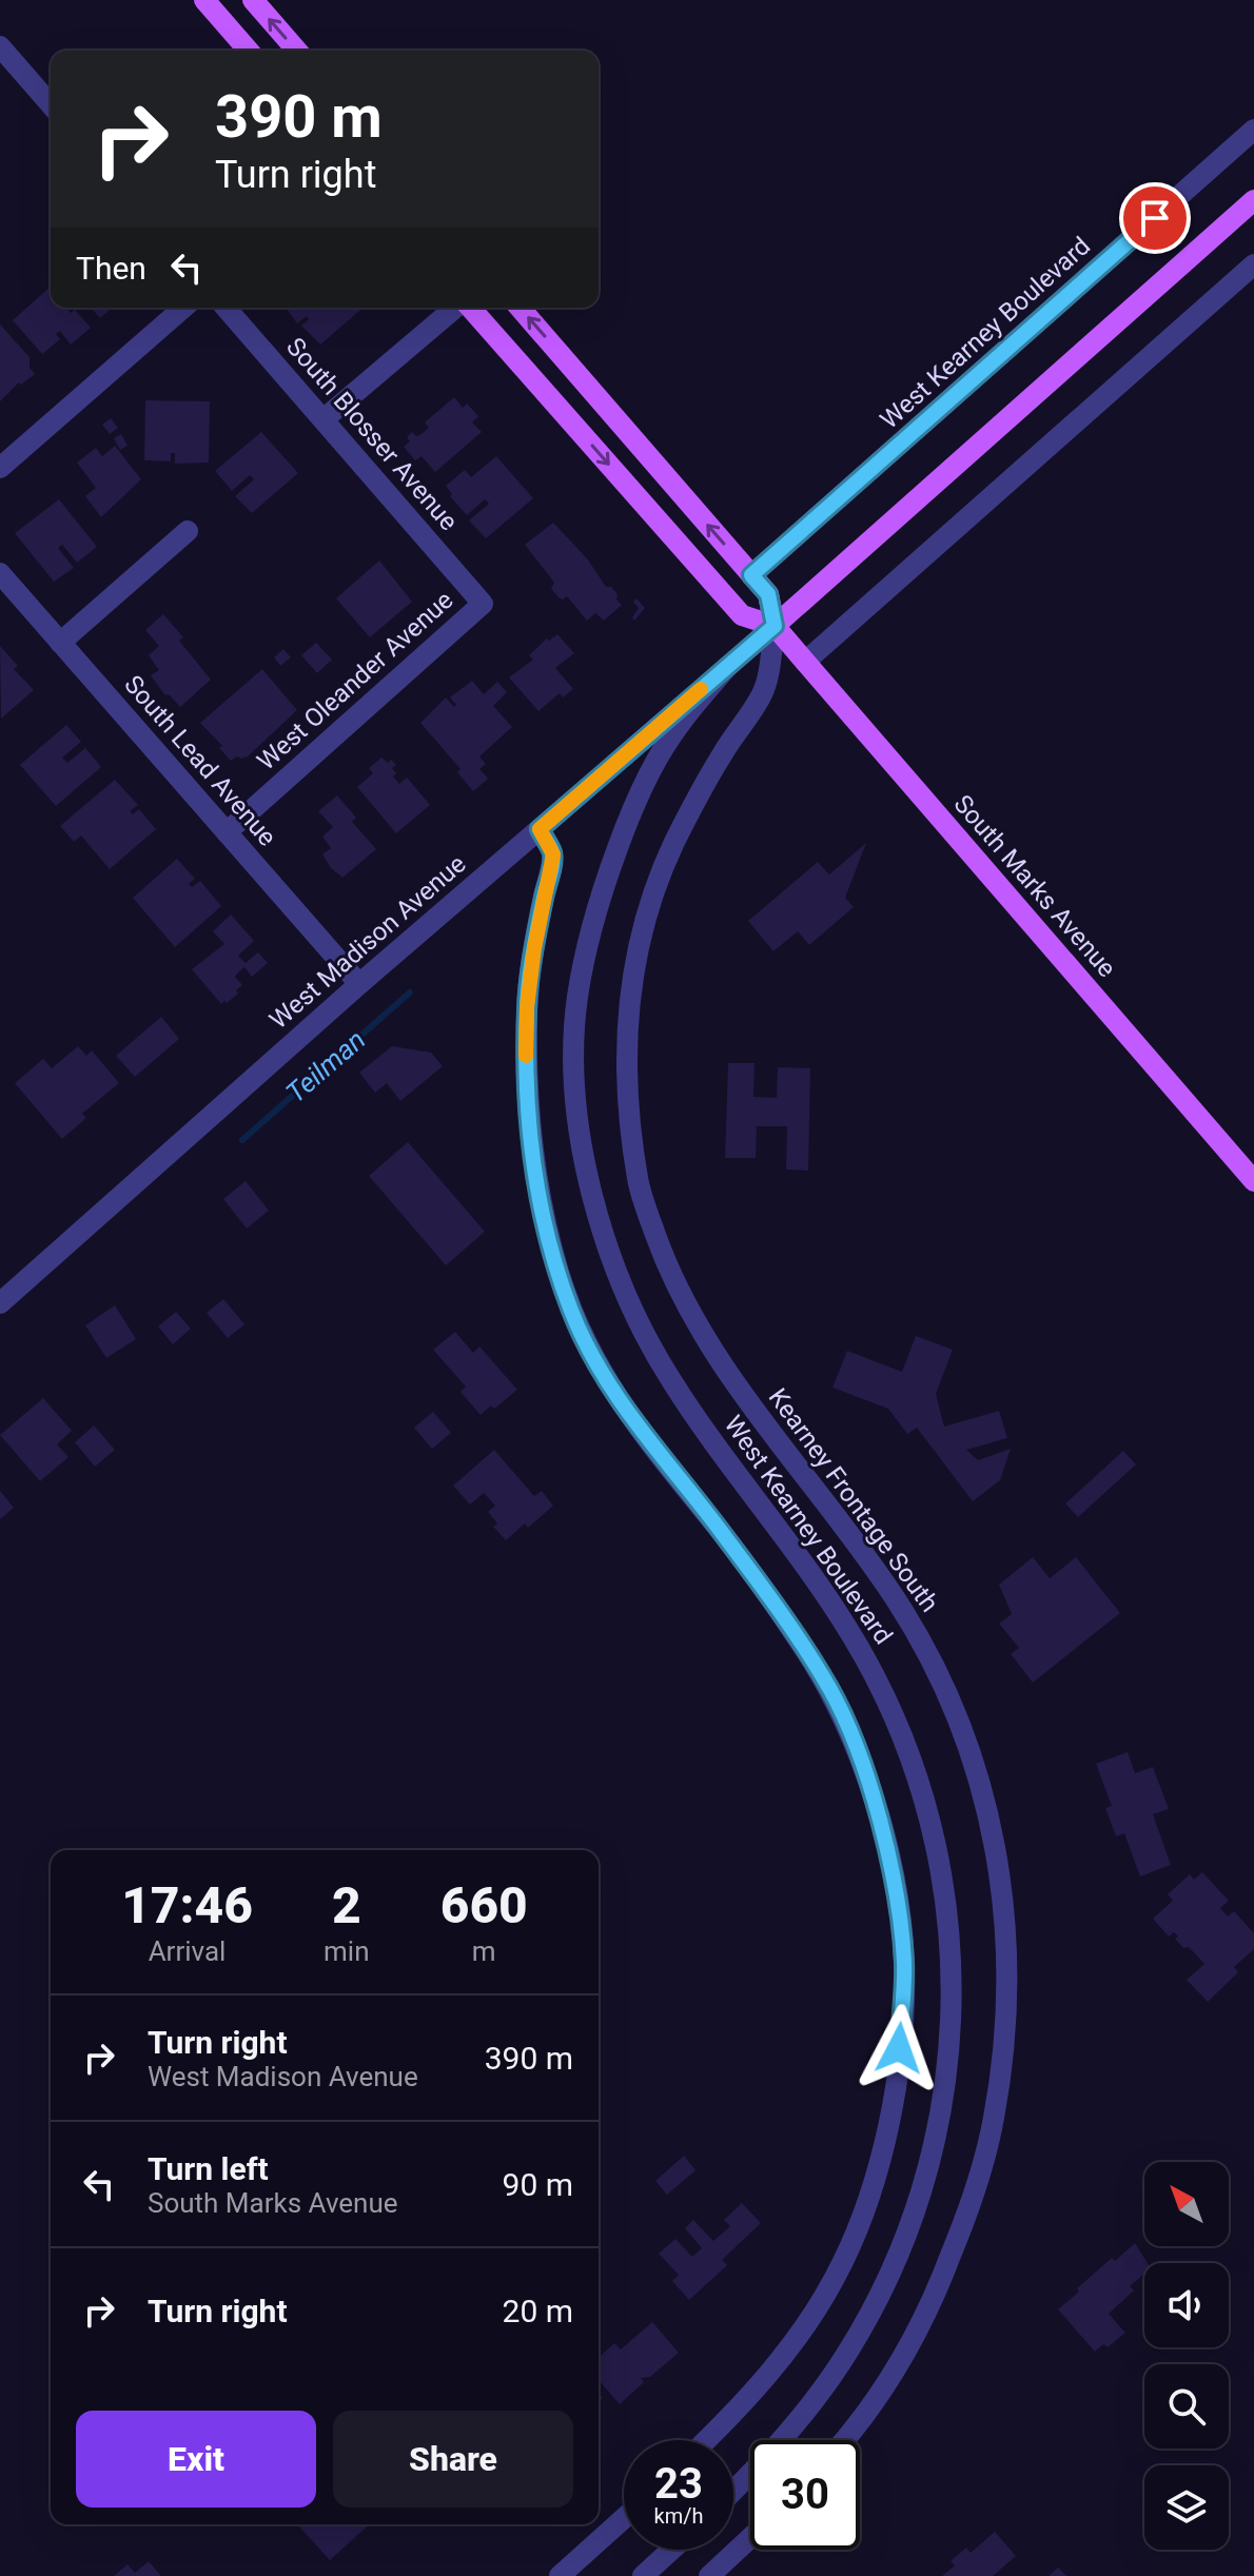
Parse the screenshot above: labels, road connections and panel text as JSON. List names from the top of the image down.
{
  "streets": {
    "main road": ["South Marks Avenue"],
    "street": [
      "West Kearney Boulevard",
      "South Blosser Avenue",
      "West Oleander Avenue",
      "South Lead Avenue",
      "West Madison Avenue",
      "Kearney Frontage South"
    ]
  },
  "crossings": [
    ["West Kearney Boulevard", "South Marks Avenue"],
    ["West Kearney Boulevard", "West Madison Avenue"],
    ["South Blosser Avenue", "West Oleander Avenue"],
    ["West Oleander Avenue", "South Lead Avenue"],
    ["South Lead Avenue", "West Madison Avenue"],
    ["South Marks Avenue", "West Madison Avenue"],
    ["South Marks Avenue", "Kearney Frontage South"],
    ["West Madison Avenue", "Kearney Frontage South"]
  ],
  "water": ["Teilman"],
  "north": "top left",
  "page": {
    "turn": ["390 m", "Turn right"],
    "then": "Then",
    "eta": [
      "17:46",
      "Arrival",
      "2",
      "min",
      "660",
      "m"
    ],
    "list": [
      {
        "name": "Turn right",
        "note": "West Madison Avenue",
        "value": "390 m"
      },
      {
        "name": "Turn left",
        "note": "South Marks Avenue",
        "value": "90 m"
      },
      {
        "name": "Turn right",
        "value": "20 m"
      }
    ],
    "buttons": ["Exit", "Share"],
    "speed": "23 km/h",
    "limit": "30"
  }
}
